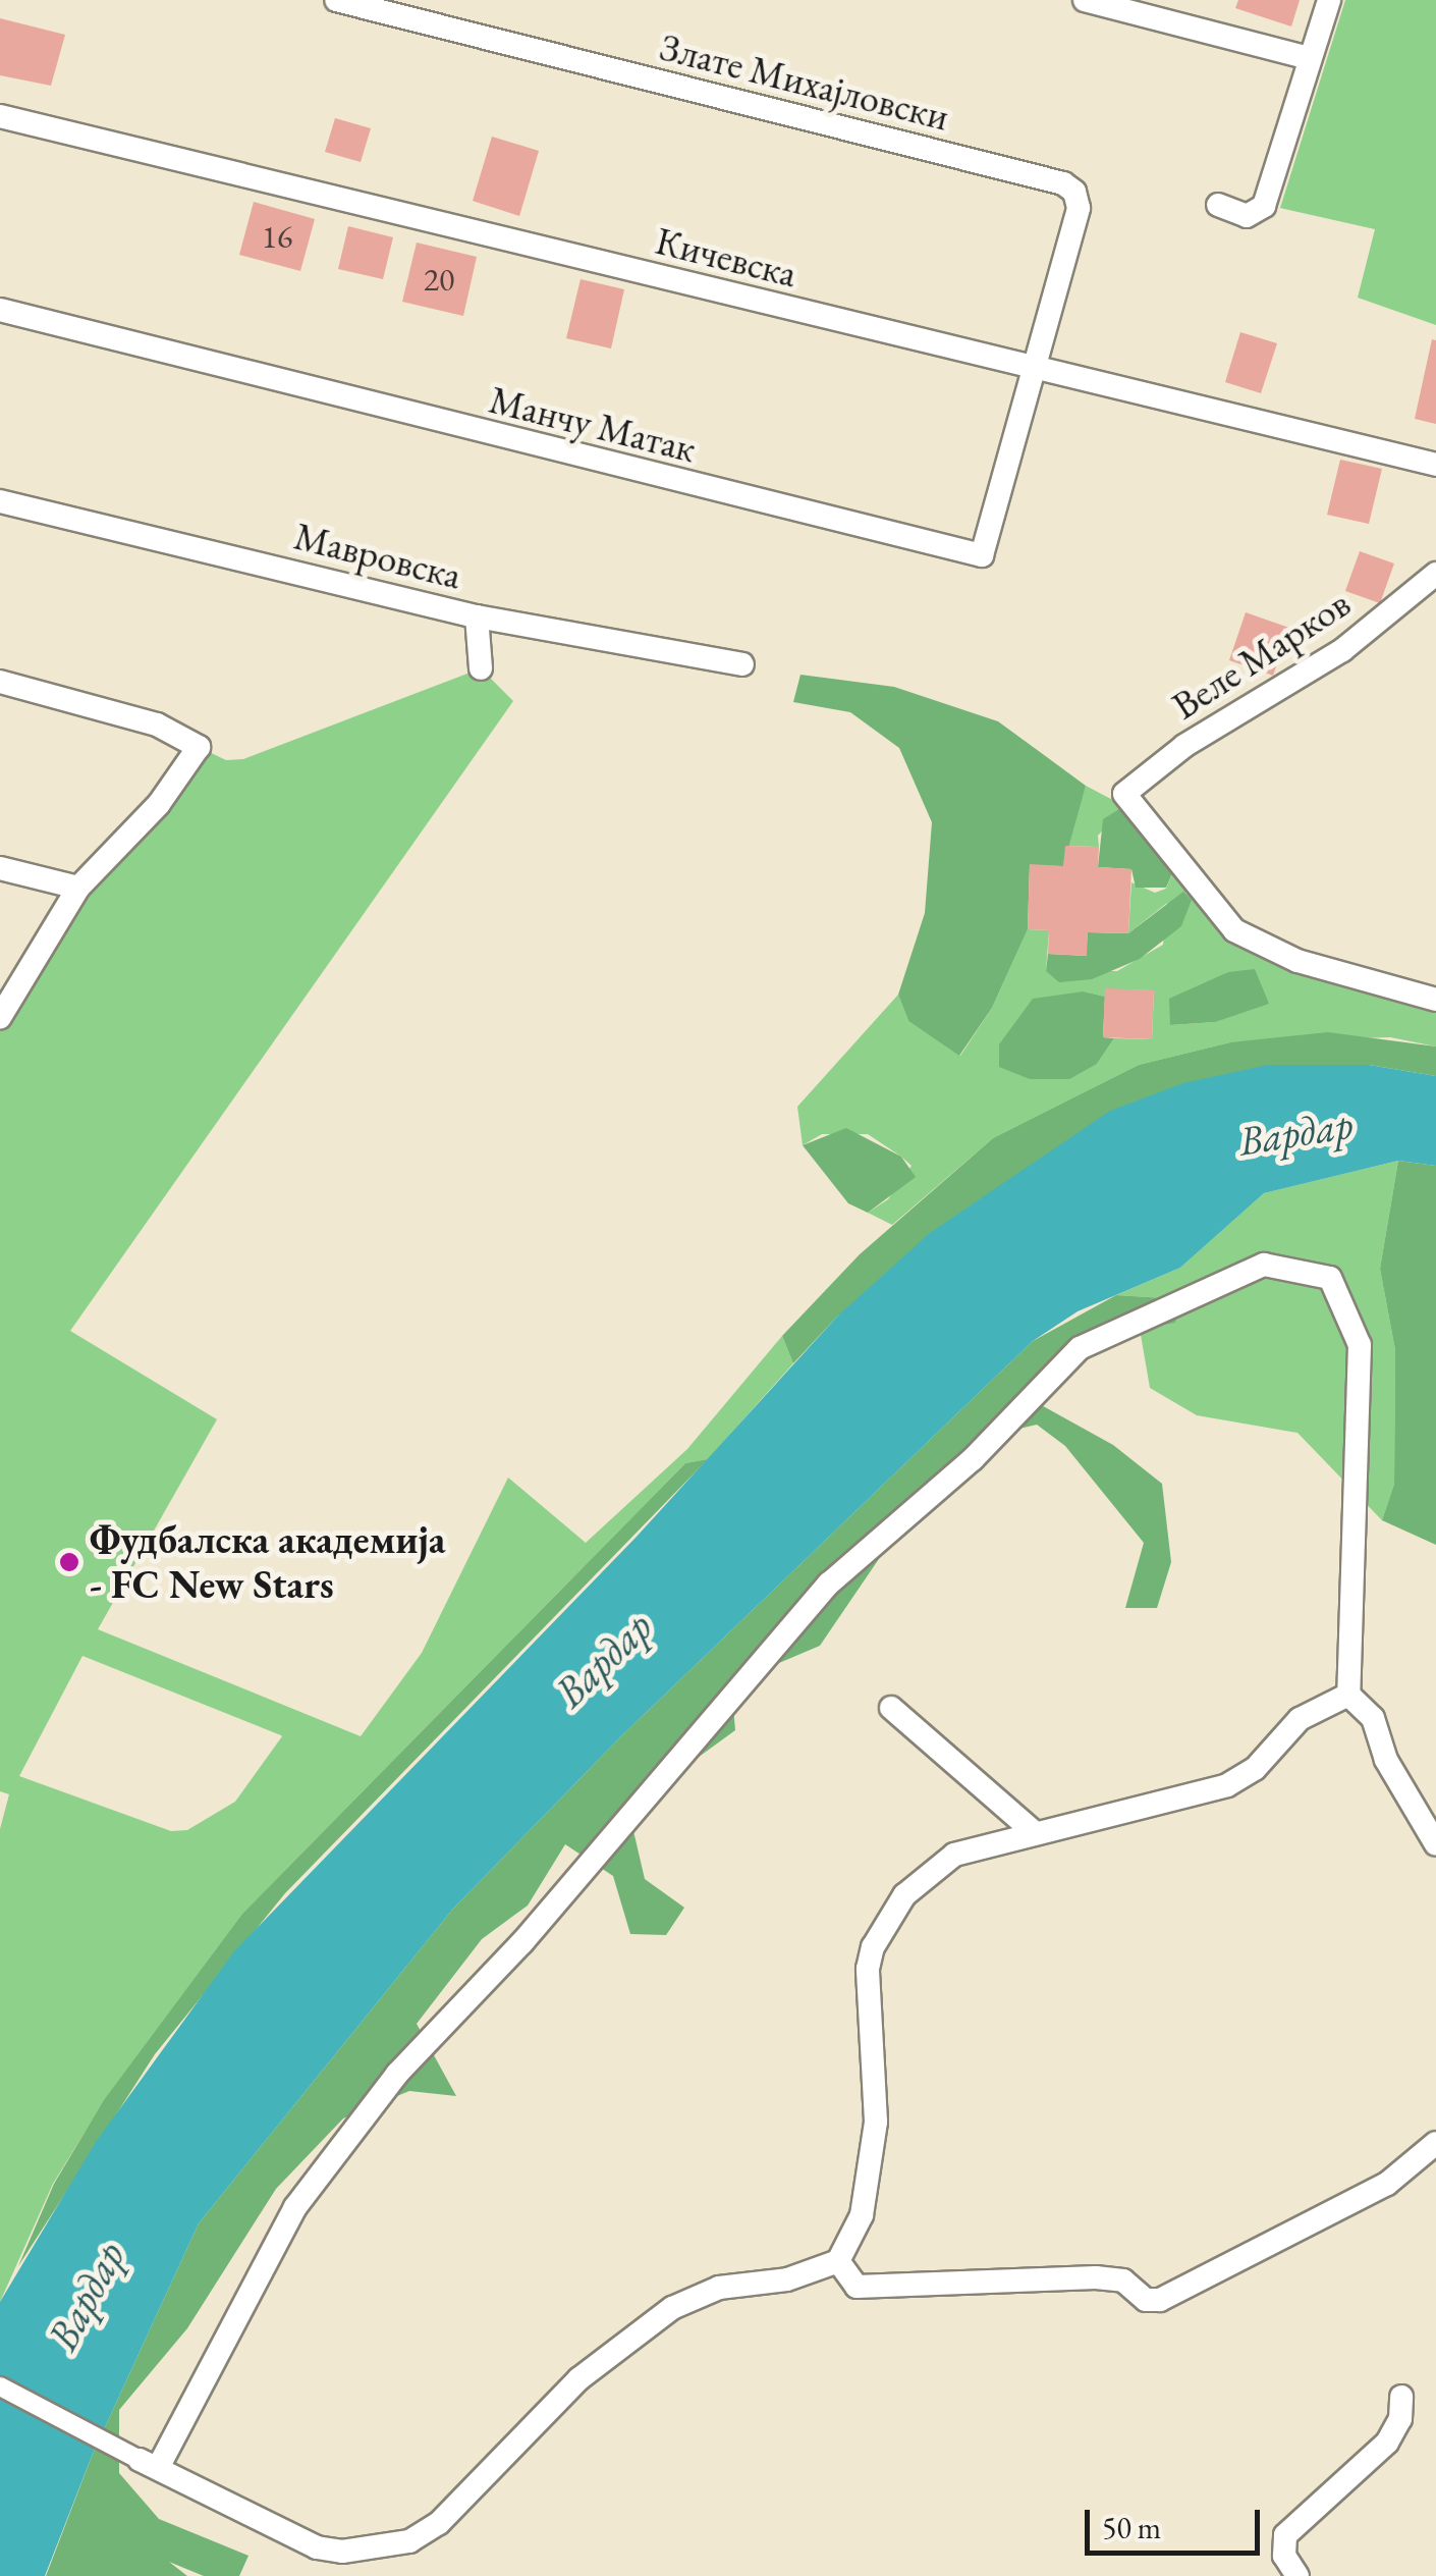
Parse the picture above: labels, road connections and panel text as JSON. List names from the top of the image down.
{
  "streets": {
    "street": [
      "Злате Михајловски",
      "Кичевска",
      "Манчу Матак",
      "Мавровска",
      "Веле Марков"
    ]
  },
  "crossings": [
    ["Злате Михајловски", "Кичевска"],
    ["Злате Михајловски", "Манчу Матак"],
    ["Кичевска", "Манчу Матак"]
  ],
  "water": ["Вардар"],
  "places": ["Фудбалска академија - FC New Stars"],
  "house_numbers": ["16", "20"],
  "scale_bar": "50 m"
}
